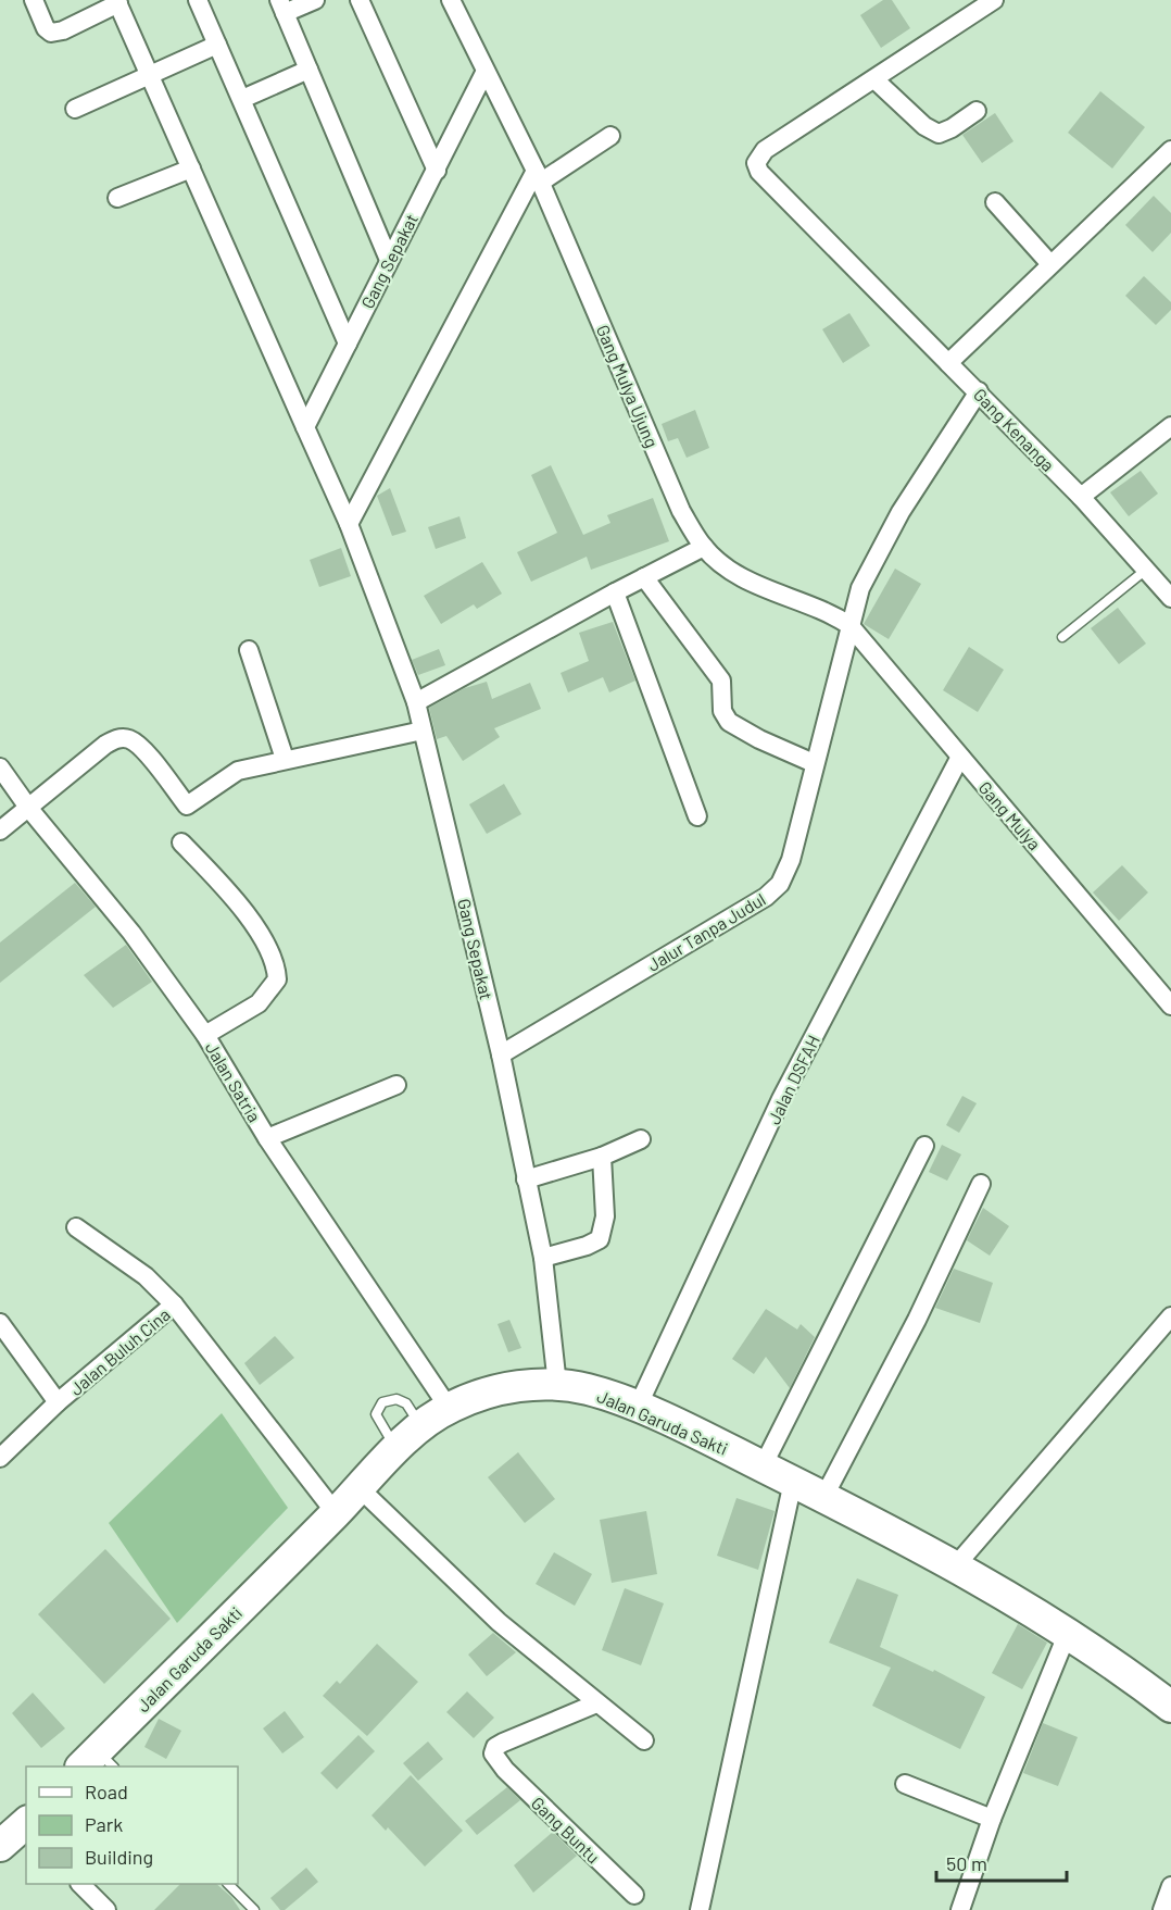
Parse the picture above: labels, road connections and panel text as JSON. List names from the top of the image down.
{
  "streets": {
    "highway": ["Jalan Garuda Sakti"],
    "street": [
      "Gang Sepakat",
      "Gang Mulya Ujung",
      "Gang Kenanga",
      "Gang Mulya",
      "Jalur Tanpa Judul",
      "Jalan DSFAH",
      "Jalan Satria",
      "Jalan Buluh Cina",
      "Gang Buntu"
    ]
  },
  "crossings": [
    ["Gang Sepakat", "Gang Mulya Ujung"],
    ["Gang Sepakat", "Jalur Tanpa Judul"],
    ["Gang Sepakat", "Jalan Garuda Sakti"],
    ["Gang Mulya Ujung", "Gang Mulya"],
    ["Gang Mulya Ujung", "Jalur Tanpa Judul"],
    ["Gang Kenanga", "Jalur Tanpa Judul"],
    ["Gang Mulya", "Jalur Tanpa Judul"],
    ["Gang Mulya", "Jalan DSFAH"],
    ["Jalan DSFAH", "Jalan Garuda Sakti"],
    ["Jalan Satria", "Jalan Garuda Sakti"],
    ["Jalan Buluh Cina", "Jalan Garuda Sakti"]
  ],
  "legend": ["Road", "Park", "Building"],
  "scale_bar": "50 m"
}
